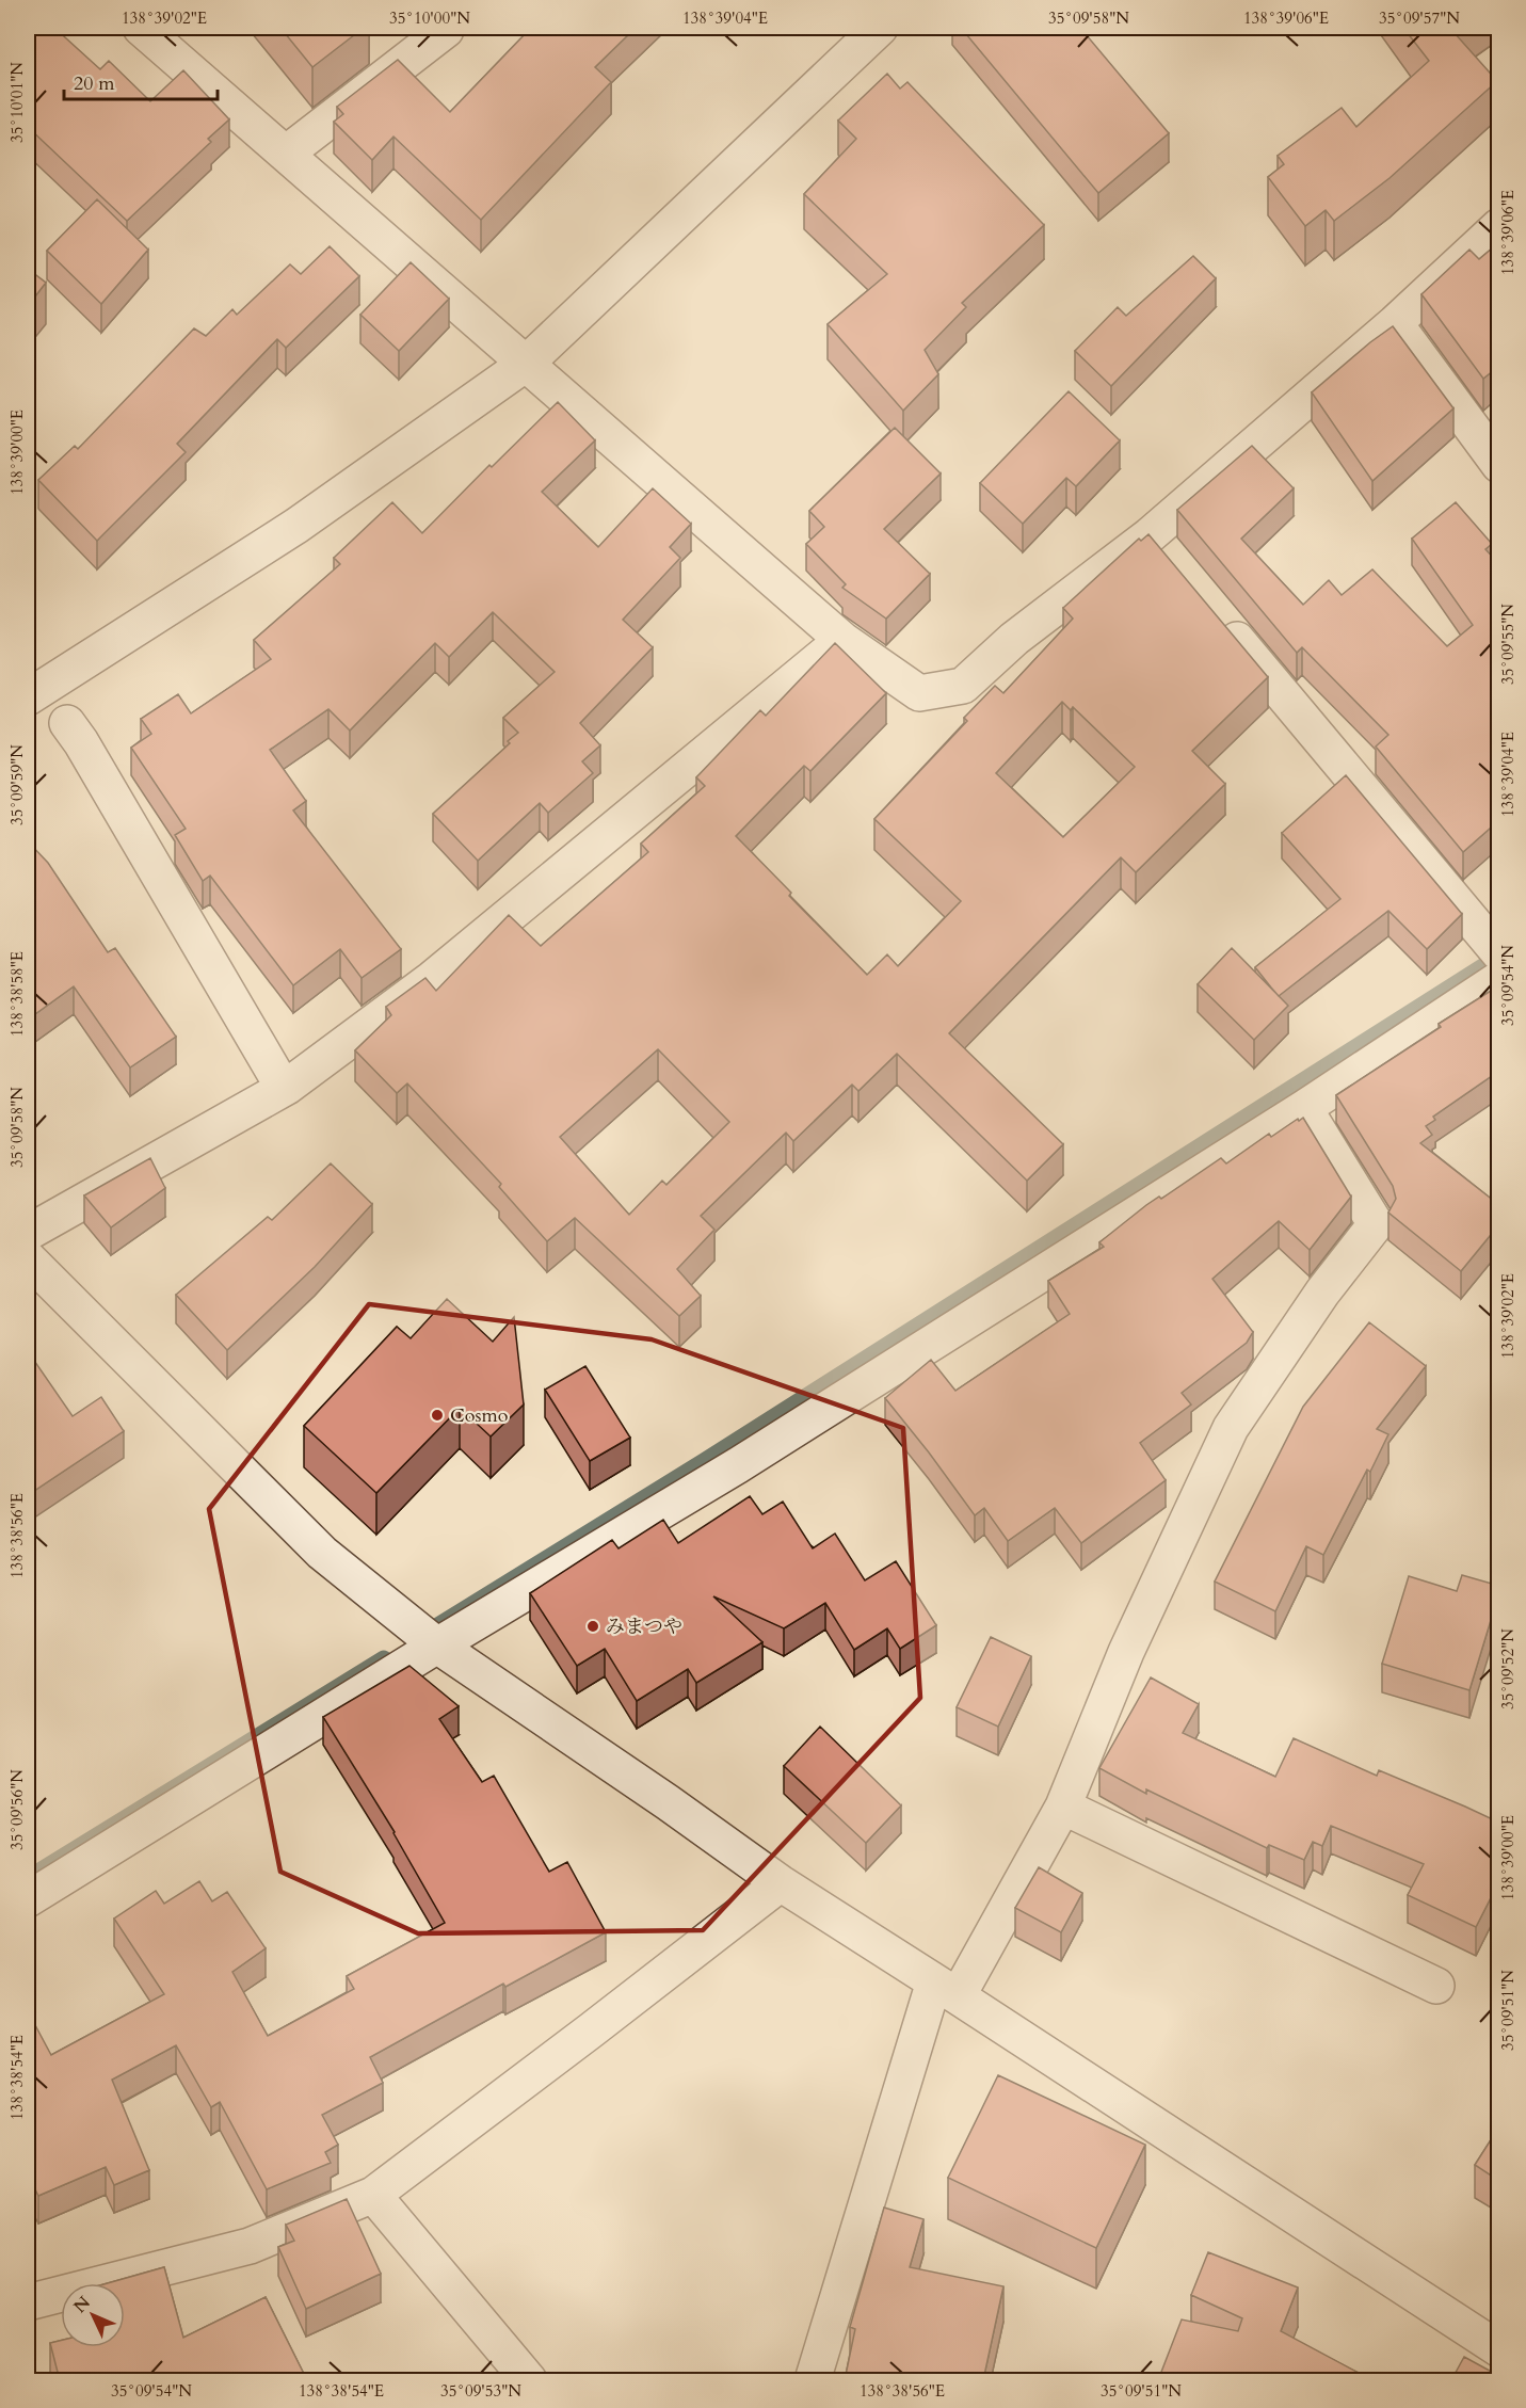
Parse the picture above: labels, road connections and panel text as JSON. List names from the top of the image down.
{
  "places": ["Cosmo", "みまつや"],
  "scale_bar": "20 m",
  "north": "top left",
  "coordinates": [
    "138°39'02\"E",
    "35°10'00\"N",
    "138°39'04\"E",
    "35°09'58\"N",
    "138°39'06\"E",
    "35°09'57\"N",
    "35°10'01\"N",
    "138°39'00\"E",
    "35°09'55\"N",
    "35°09'59\"N",
    "35°09'54\"N",
    "138°38'58\"E",
    "138°38'56\"E",
    "35°09'52\"N",
    "35°09'56\"N",
    "35°09'51\"N",
    "138°38'54\"E",
    "35°09'53\"N"
  ]
}
